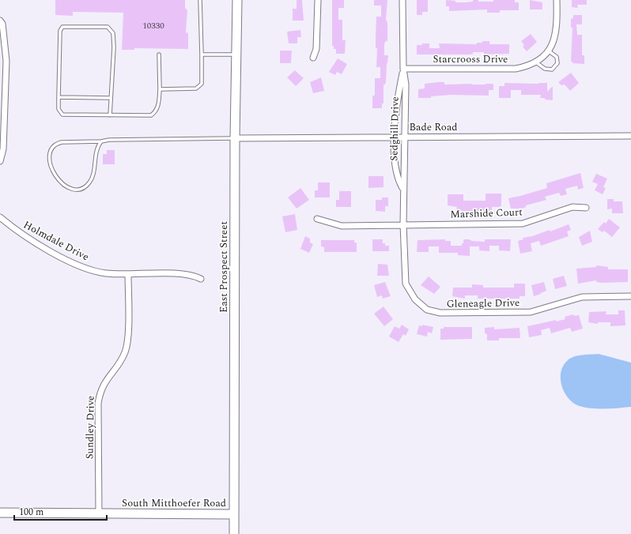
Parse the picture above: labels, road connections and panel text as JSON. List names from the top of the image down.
{
  "streets": {
    "street": [
      "Starcrooss Drive",
      "Bade Road",
      "Sedghill Drive",
      "Marshide Court",
      "Holmdale Drive",
      "East Prospect Street",
      "Gleneagle Drive",
      "Sundley Drive",
      "South Mitthoefer Road"
    ]
  },
  "crossings": [
    ["Starcrooss Drive", "Sedghill Drive"],
    ["Bade Road", "Sedghill Drive"],
    ["Bade Road", "East Prospect Street"],
    ["Sedghill Drive", "Marshide Court"],
    ["Sedghill Drive", "Gleneagle Drive"],
    ["Marshide Court", "Gleneagle Drive"],
    ["Holmdale Drive", "Sundley Drive"],
    ["East Prospect Street", "South Mitthoefer Road"],
    ["Sundley Drive", "South Mitthoefer Road"]
  ],
  "house_numbers": ["10330"],
  "scale_bar": "100 m"
}
